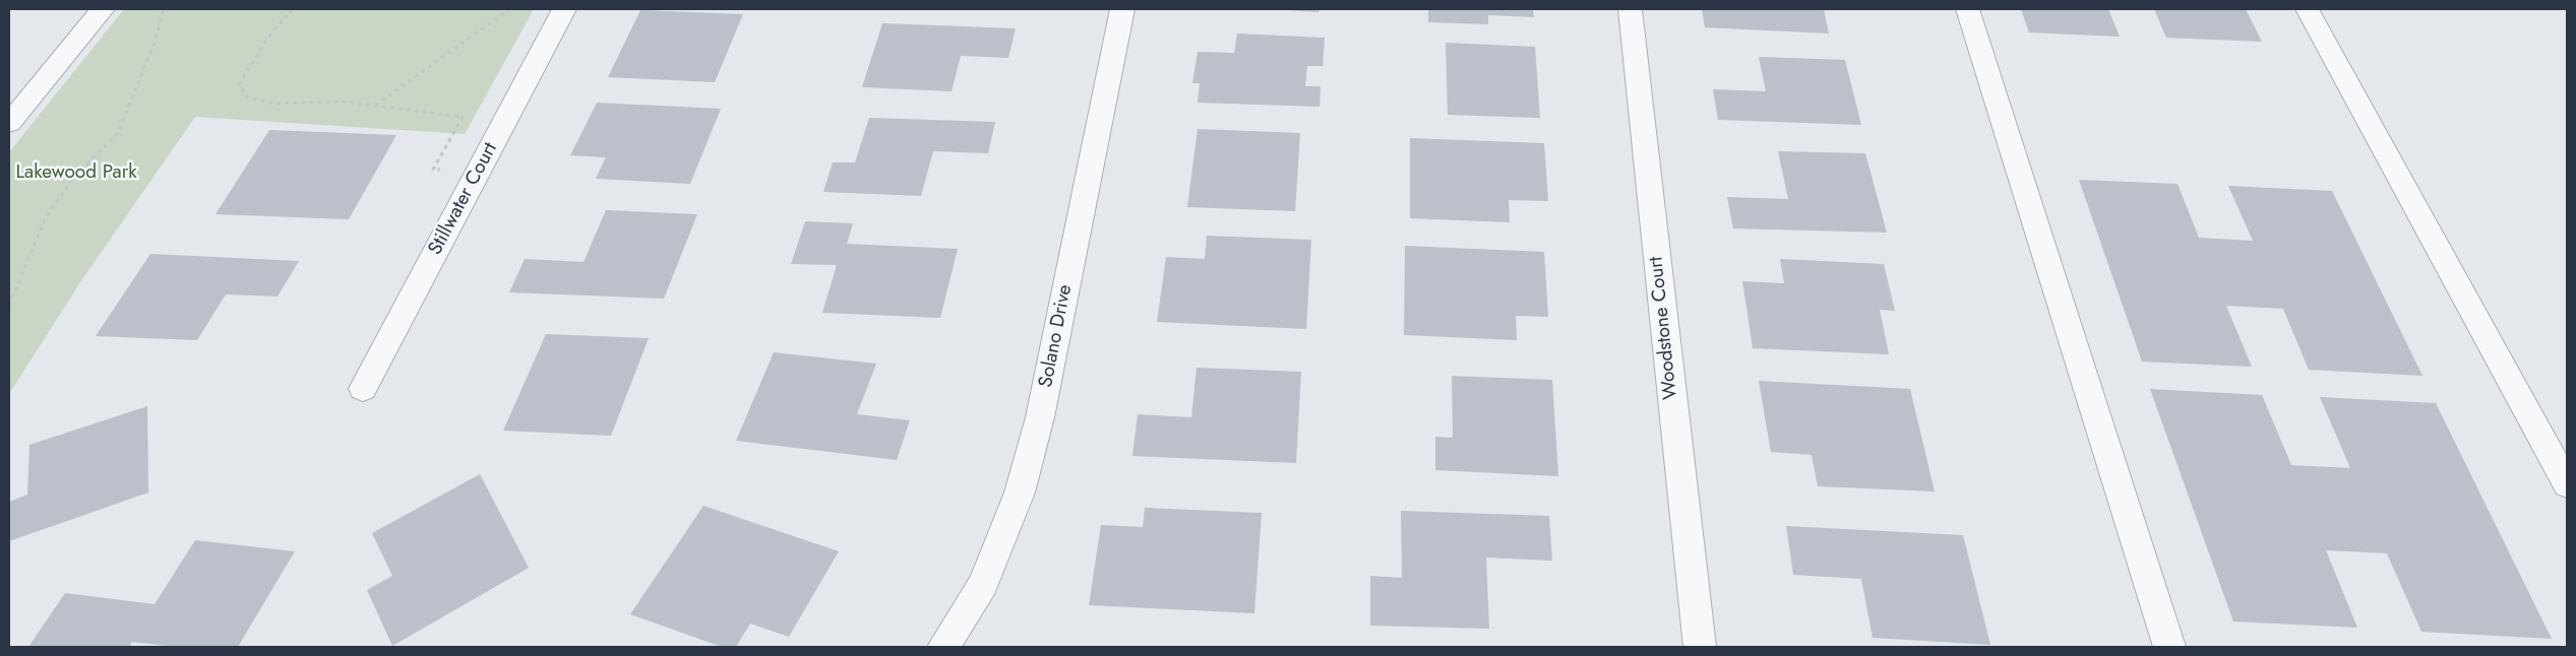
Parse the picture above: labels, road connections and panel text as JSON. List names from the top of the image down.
{
  "streets": {
    "street": ["Stillwater Court", "Woodstone Court", "Solano Drive"]
  },
  "parks": ["Lakewood Park"]
}
